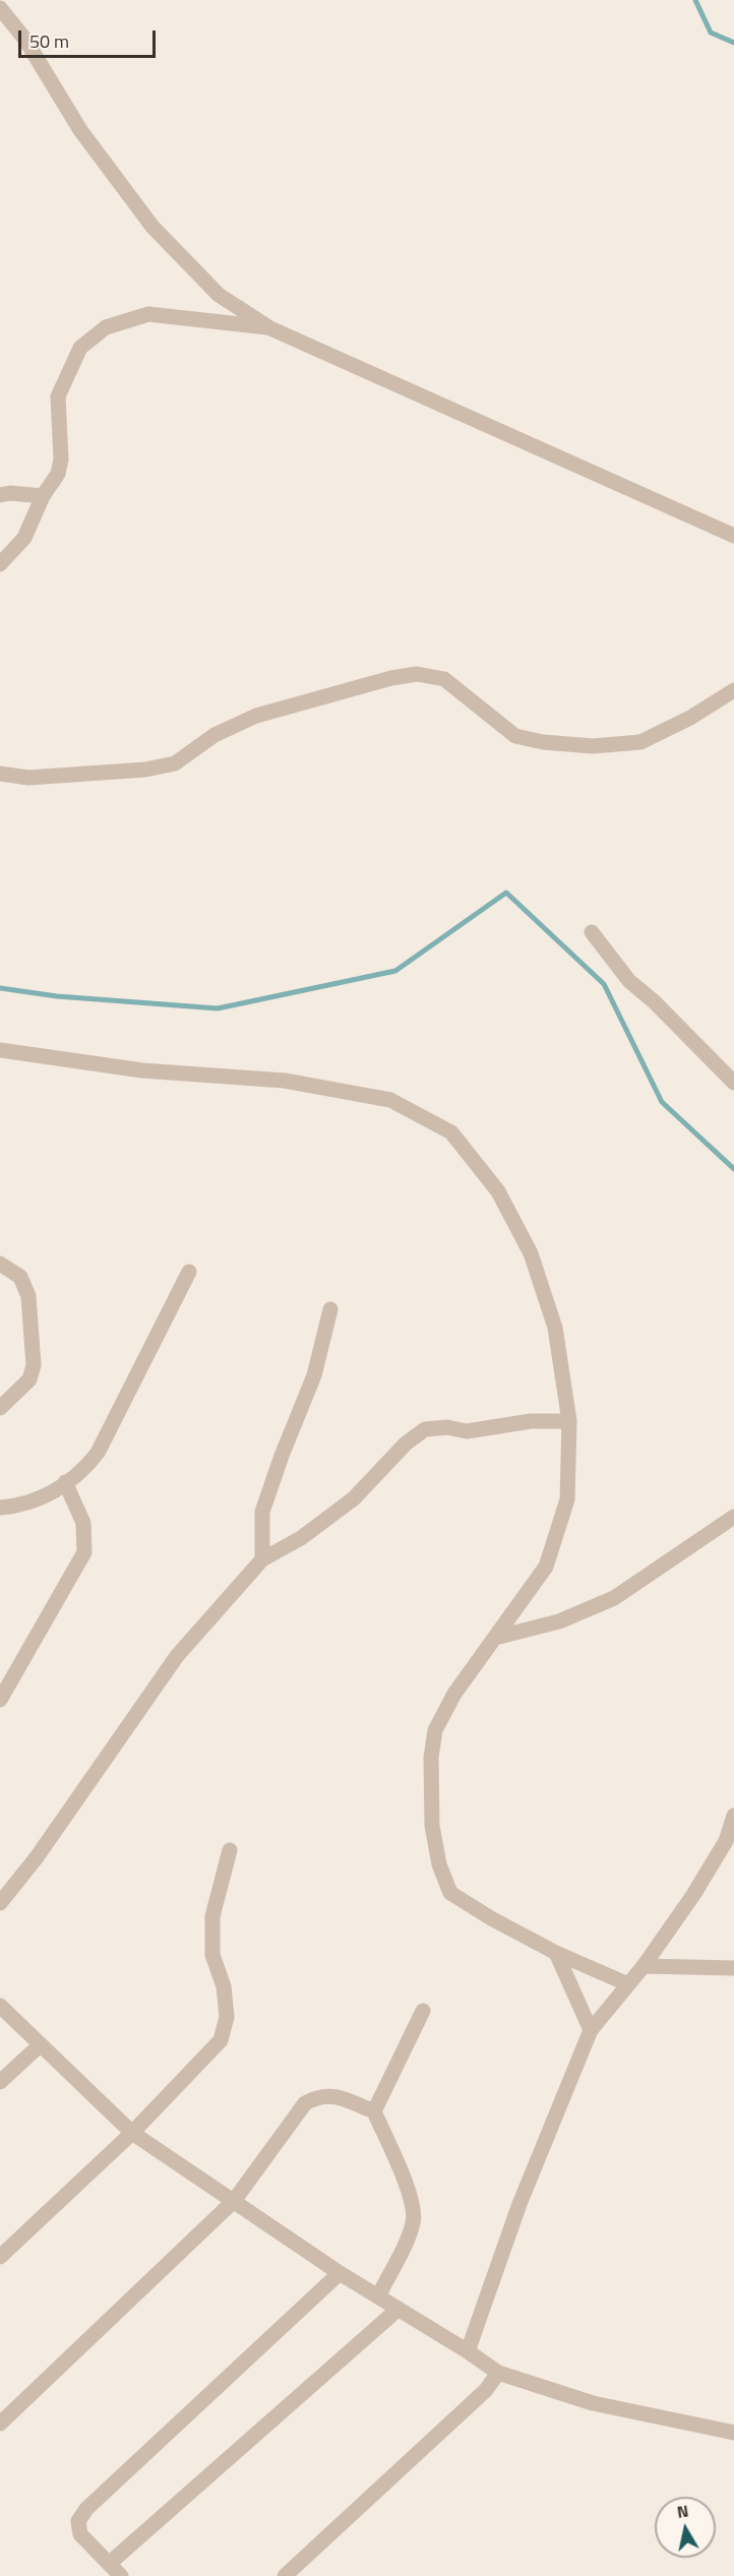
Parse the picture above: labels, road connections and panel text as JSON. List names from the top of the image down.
{
  "scale_bar": "50 m",
  "north": "top"
}
